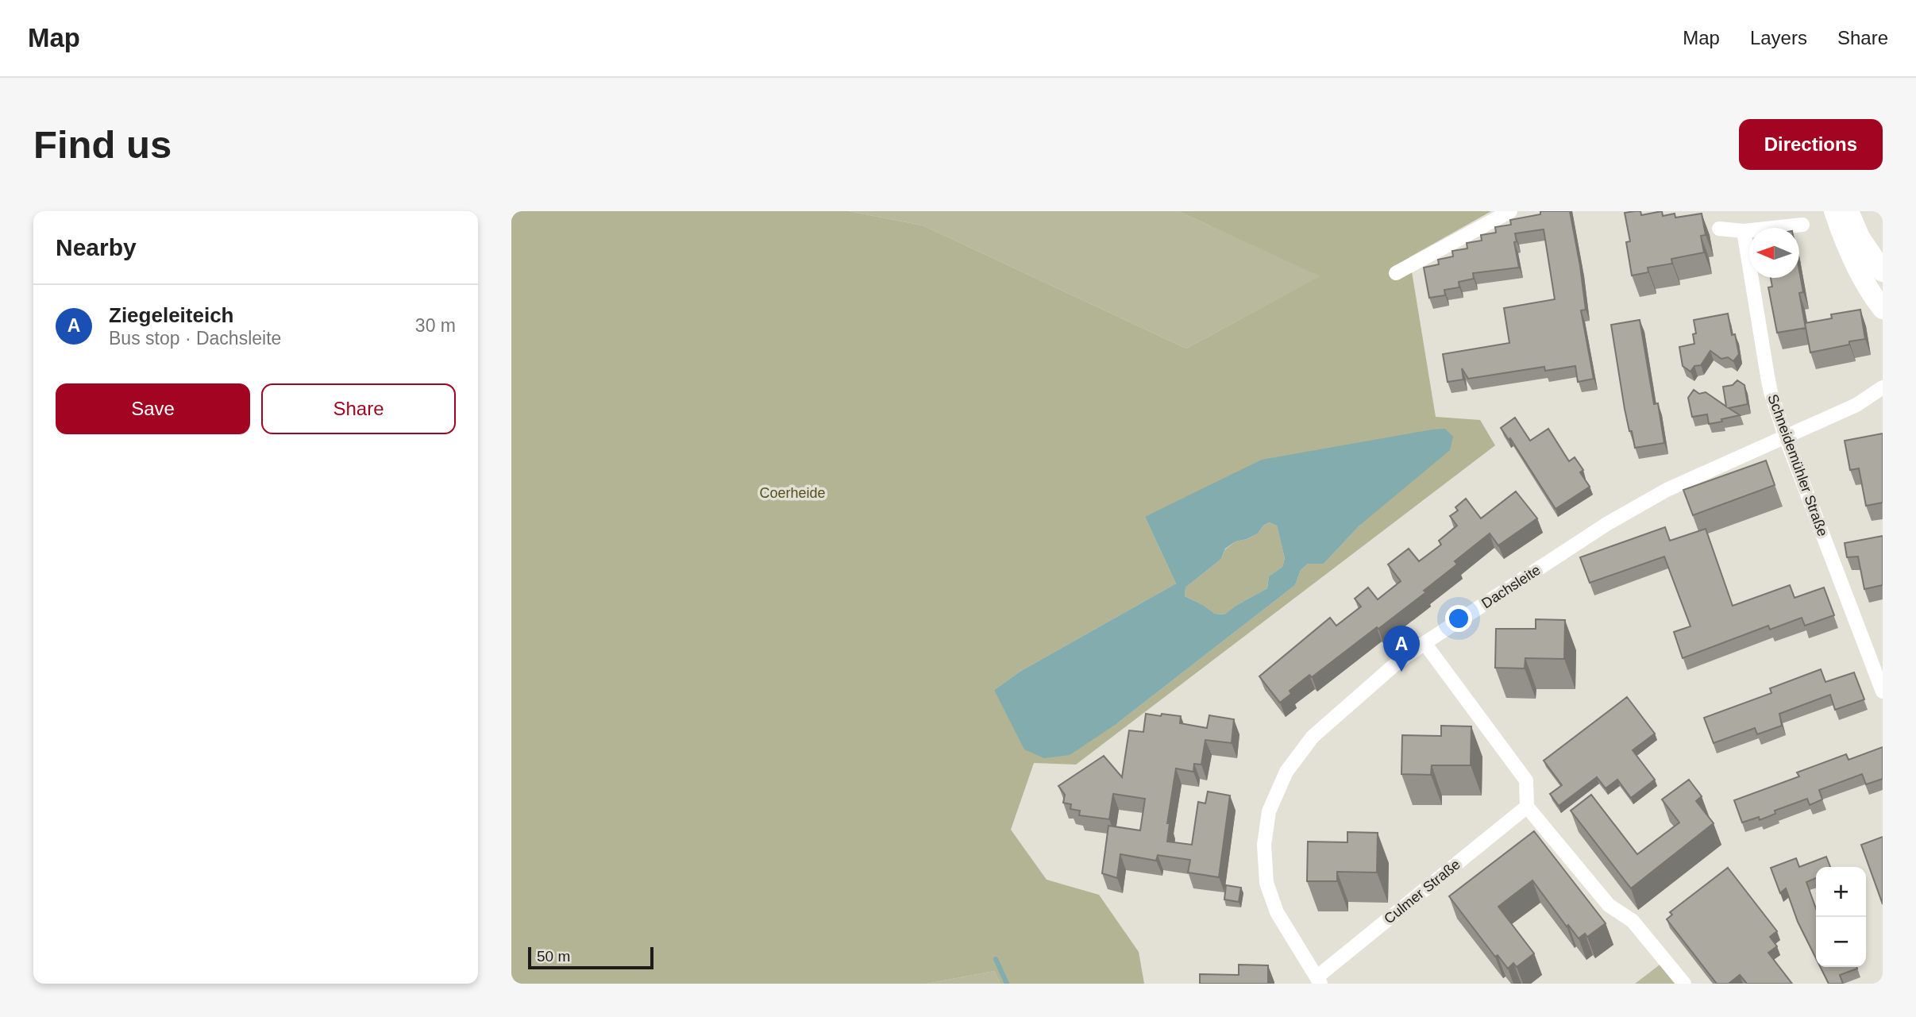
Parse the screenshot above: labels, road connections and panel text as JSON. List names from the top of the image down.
{
  "streets": {
    "street": ["Schneidemühler Straße", "Dachsleite", "Culmer Straße"]
  },
  "crossings": [
    ["Schneidemühler Straße", "Dachsleite"],
    ["Dachsleite", "Culmer Straße"]
  ],
  "parks": ["Coerheide"],
  "scale_bar": "50 m",
  "north": "left",
  "page": {
    "header": "Map",
    "nav": ["Map", "Layers", "Share"],
    "buttons": [
      "Directions",
      ["Save", "Share"]
    ],
    "title": "Find us",
    "heading": "Nearby",
    "list": [
      {
        "mark": "A",
        "name": "Ziegeleiteich",
        "note": "Bus stop · Dachsleite",
        "value": "30 m"
      }
    ],
    "pins": "A",
    "map_buttons": ["+", "−"],
    "scale": "50 m"
  }
}
